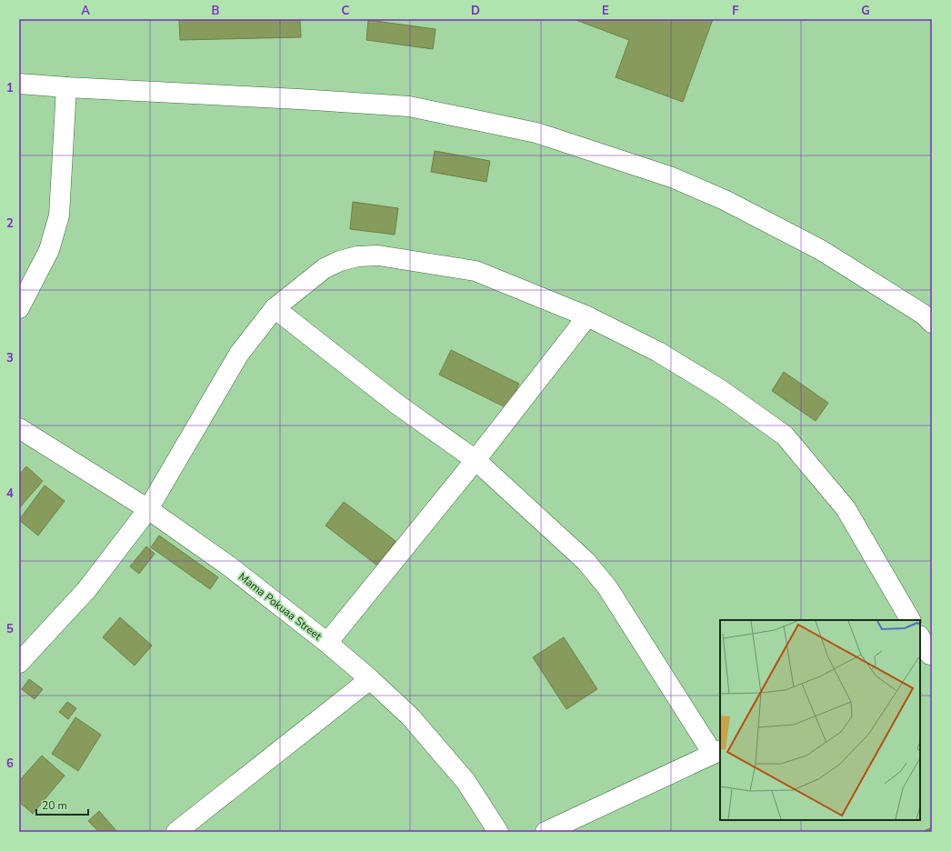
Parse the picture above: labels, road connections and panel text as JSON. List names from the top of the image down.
{
  "streets": {
    "street": ["Mama Pokuaa Street"]
  },
  "scale_bar": "20 m",
  "grid": {
    "columns": [
      "A",
      "B",
      "C",
      "D",
      "E",
      "F",
      "G"
    ],
    "rows": [
      "1",
      "2",
      "3",
      "4",
      "5",
      "6"
    ]
  }
}
